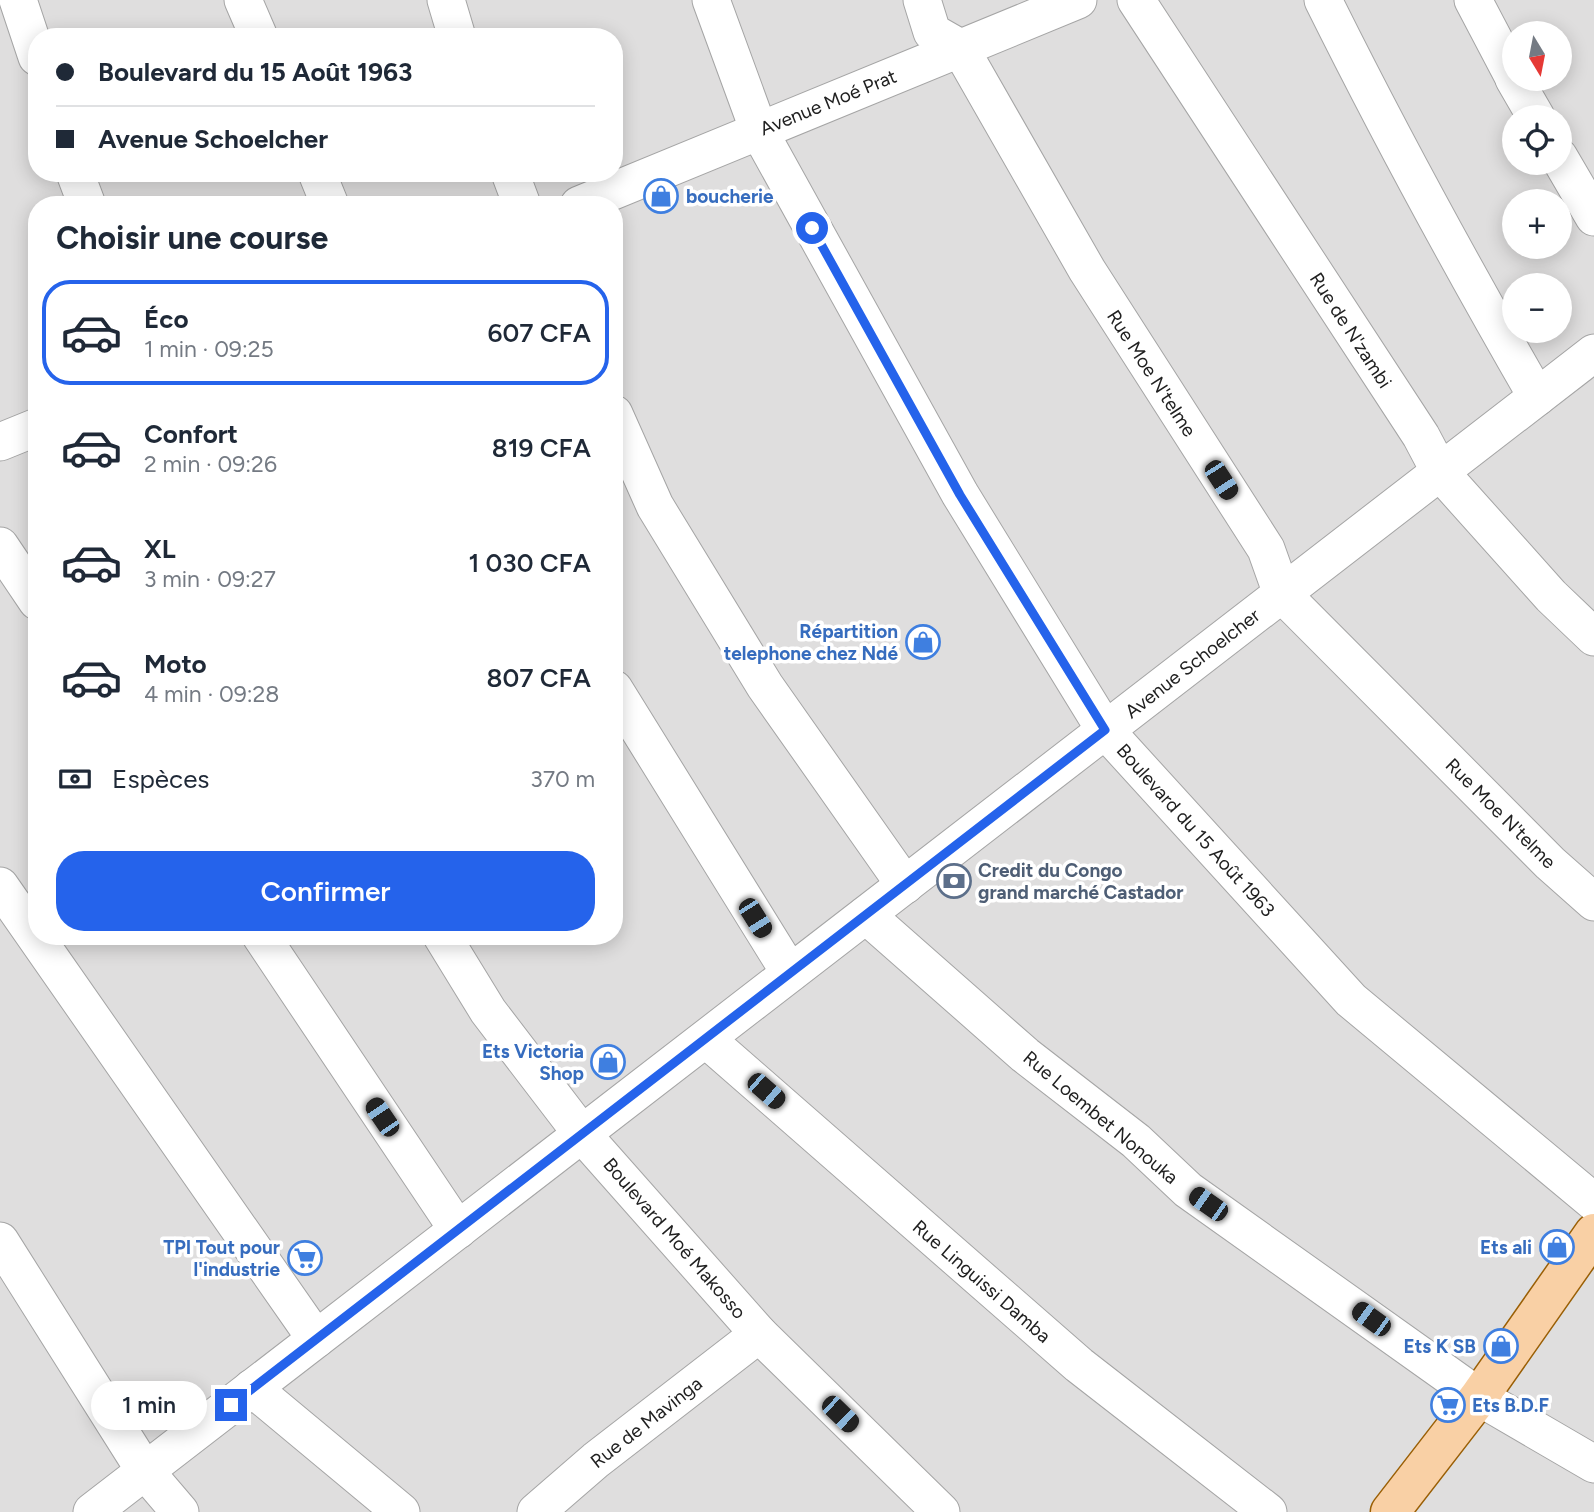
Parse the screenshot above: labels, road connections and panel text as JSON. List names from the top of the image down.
{
  "streets": {
    "street": [
      "Avenue Moé Prat",
      "Rue de N'zambi",
      "Rue Moe N'telme",
      "Avenue Schoelcher",
      "Boulevard du 15 Août 1963",
      "Rue Loembet Nonouka",
      "Boulevard Moé Makosso",
      "Rue Linguissi Damba",
      "Rue de Mavinga"
    ]
  },
  "crossings": [
    ["Avenue Moé Prat", "Rue Moe N'telme"],
    ["Avenue Moé Prat", "Boulevard du 15 Août 1963"],
    ["Rue de N'zambi", "Avenue Schoelcher"],
    ["Rue Moe N'telme", "Avenue Schoelcher"],
    ["Avenue Schoelcher", "Boulevard du 15 Août 1963"],
    ["Avenue Schoelcher", "Rue Loembet Nonouka"],
    ["Avenue Schoelcher", "Boulevard Moé Makosso"],
    ["Avenue Schoelcher", "Rue Linguissi Damba"],
    ["Boulevard Moé Makosso", "Rue de Mavinga"]
  ],
  "places": {
    "shop": [
      "boucherie",
      "Répartition telephone chez Ndé",
      "Ets Victoria Shop",
      "Ets ali",
      "Ets K SB"
    ],
    "bank": ["Credit du Congo grand marché Castador"],
    "supermarket": ["TPI Tout pour l'industrie", "Ets B.D.F"]
  },
  "north": "bottom",
  "page": {
    "map_buttons": ["+", "−"],
    "banner": ["Boulevard du 15 Août 1963", "Avenue Schoelcher"],
    "heading": "Choisir une course",
    "list": [
      {
        "name": "Éco",
        "note": "1 min · 09:25",
        "value": "607 CFA"
      },
      {
        "name": "Confort",
        "note": "2 min · 09:26",
        "value": "819 CFA"
      },
      {
        "name": "XL",
        "note": "3 min · 09:27",
        "value": "1 030 CFA"
      },
      {
        "name": "Moto",
        "note": "4 min · 09:28",
        "value": "807 CFA"
      }
    ],
    "pay": ["Espèces", "370 m"],
    "buttons": "Confirmer",
    "bubble": "1 min"
  }
}
